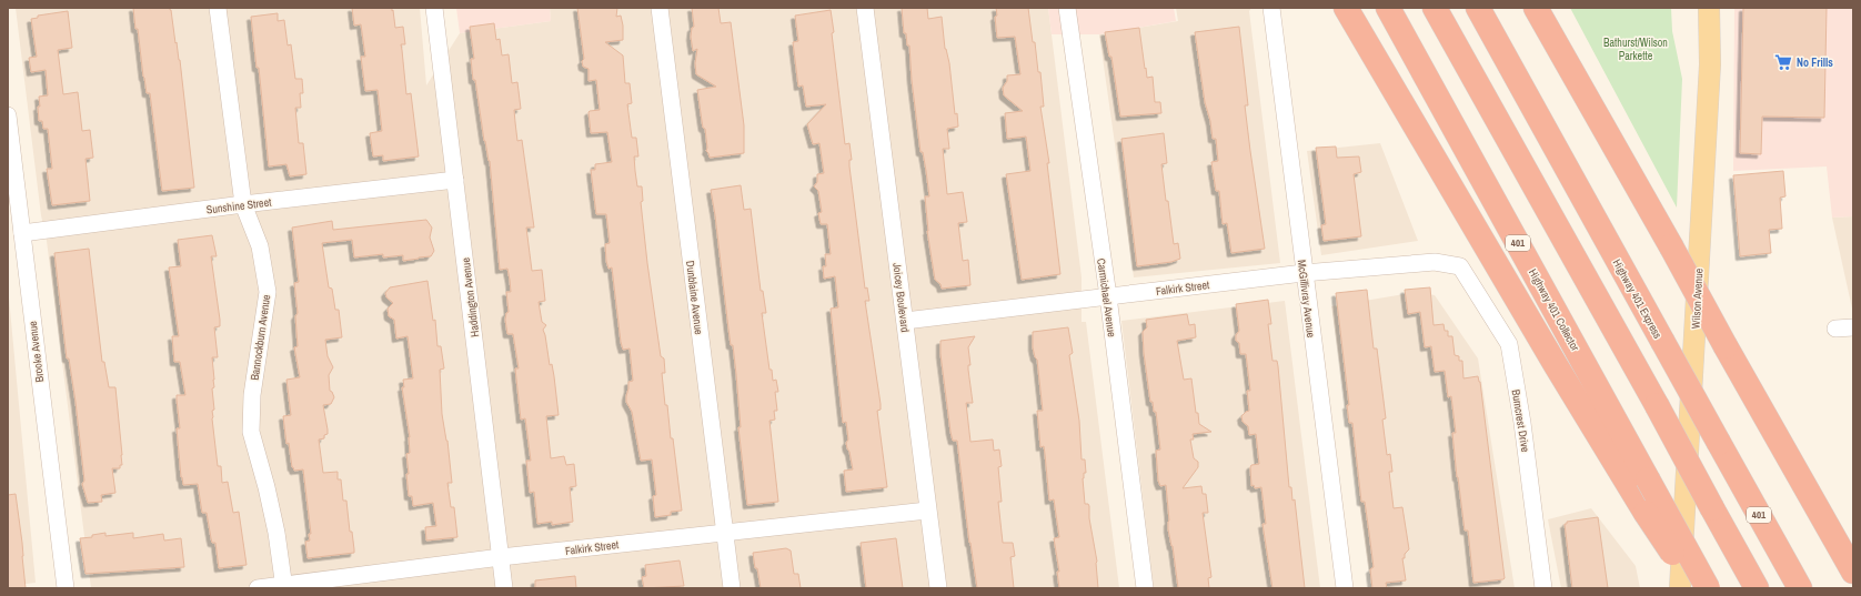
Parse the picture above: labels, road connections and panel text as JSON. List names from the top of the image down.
{
  "streets": {
    "highway": ["401", "Highway 401 Express", "Highway 401 Collector"],
    "main road": ["Wilson Avenue"],
    "street": [
      "Sunshine Street",
      "Falkirk Street",
      "Haddington Avenue",
      "Dunblaine Avenue",
      "Joicey Boulevard",
      "Carmichael Avenue",
      "McGillivray Avenue",
      "Bannockburn Avenue",
      "Brooke Avenue",
      "Burncrest Drive"
    ]
  },
  "crossings": [
    ["Sunshine Street", "Haddington Avenue"],
    ["Sunshine Street", "Bannockburn Avenue"],
    ["Sunshine Street", "Brooke Avenue"],
    ["Falkirk Street", "Haddington Avenue"],
    ["Falkirk Street", "Dunblaine Avenue"],
    ["Falkirk Street", "Joicey Boulevard"],
    ["Falkirk Street", "Carmichael Avenue"],
    ["Falkirk Street", "McGillivray Avenue"],
    ["Falkirk Street", "Bannockburn Avenue"],
    ["Falkirk Street", "Burncrest Drive"]
  ],
  "parks": ["Bathurst/Wilson Parkette"],
  "places": {
    "supermarket": ["No Frills"]
  }
}
